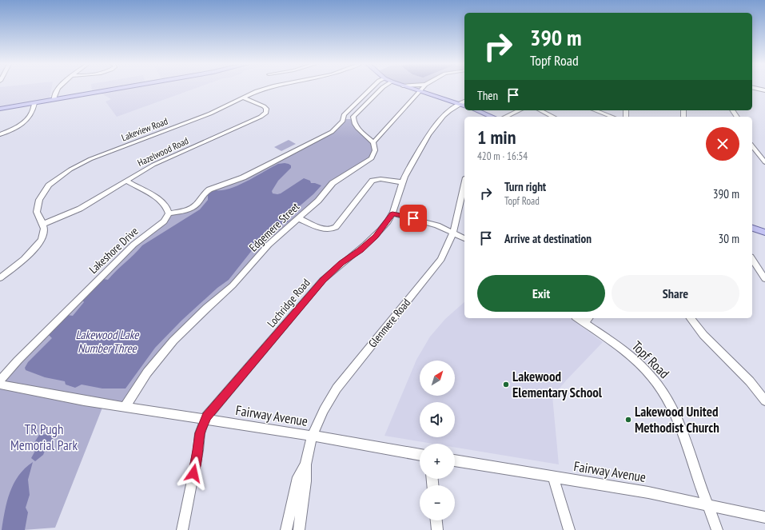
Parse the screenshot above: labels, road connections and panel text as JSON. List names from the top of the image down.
{
  "streets": {
    "street": [
      "Lakeview Road",
      "Hazelwood Road",
      "Edgemere Street",
      "Lakeshore Drive",
      "Lochridge Road",
      "Glenmere Road",
      "Topf Road",
      "Fairway Avenue"
    ]
  },
  "crossings": [
    ["Lakeview Road", "Hazelwood Road"],
    ["Edgemere Street", "Fairway Avenue"],
    ["Lochridge Road", "Fairway Avenue"],
    ["Glenmere Road", "Fairway Avenue"],
    ["Topf Road", "Fairway Avenue"]
  ],
  "water": ["Lakewood Lake Number Three"],
  "parks": ["TR Pugh Memorial Park"],
  "places": ["Lakewood Elementary School", "Lakewood United Methodist Church"],
  "north": "top right",
  "page": {
    "turn": ["390 m", "Topf Road"],
    "then": "Then",
    "heading": ["1 min", "420 m · 16:54"],
    "list": [
      {
        "name": "Turn right",
        "note": "Topf Road",
        "value": "390 m"
      },
      {
        "name": "Arrive at destination",
        "value": "30 m"
      }
    ],
    "buttons": ["Exit", "Share"],
    "map_buttons": ["+", "−"]
  }
}
